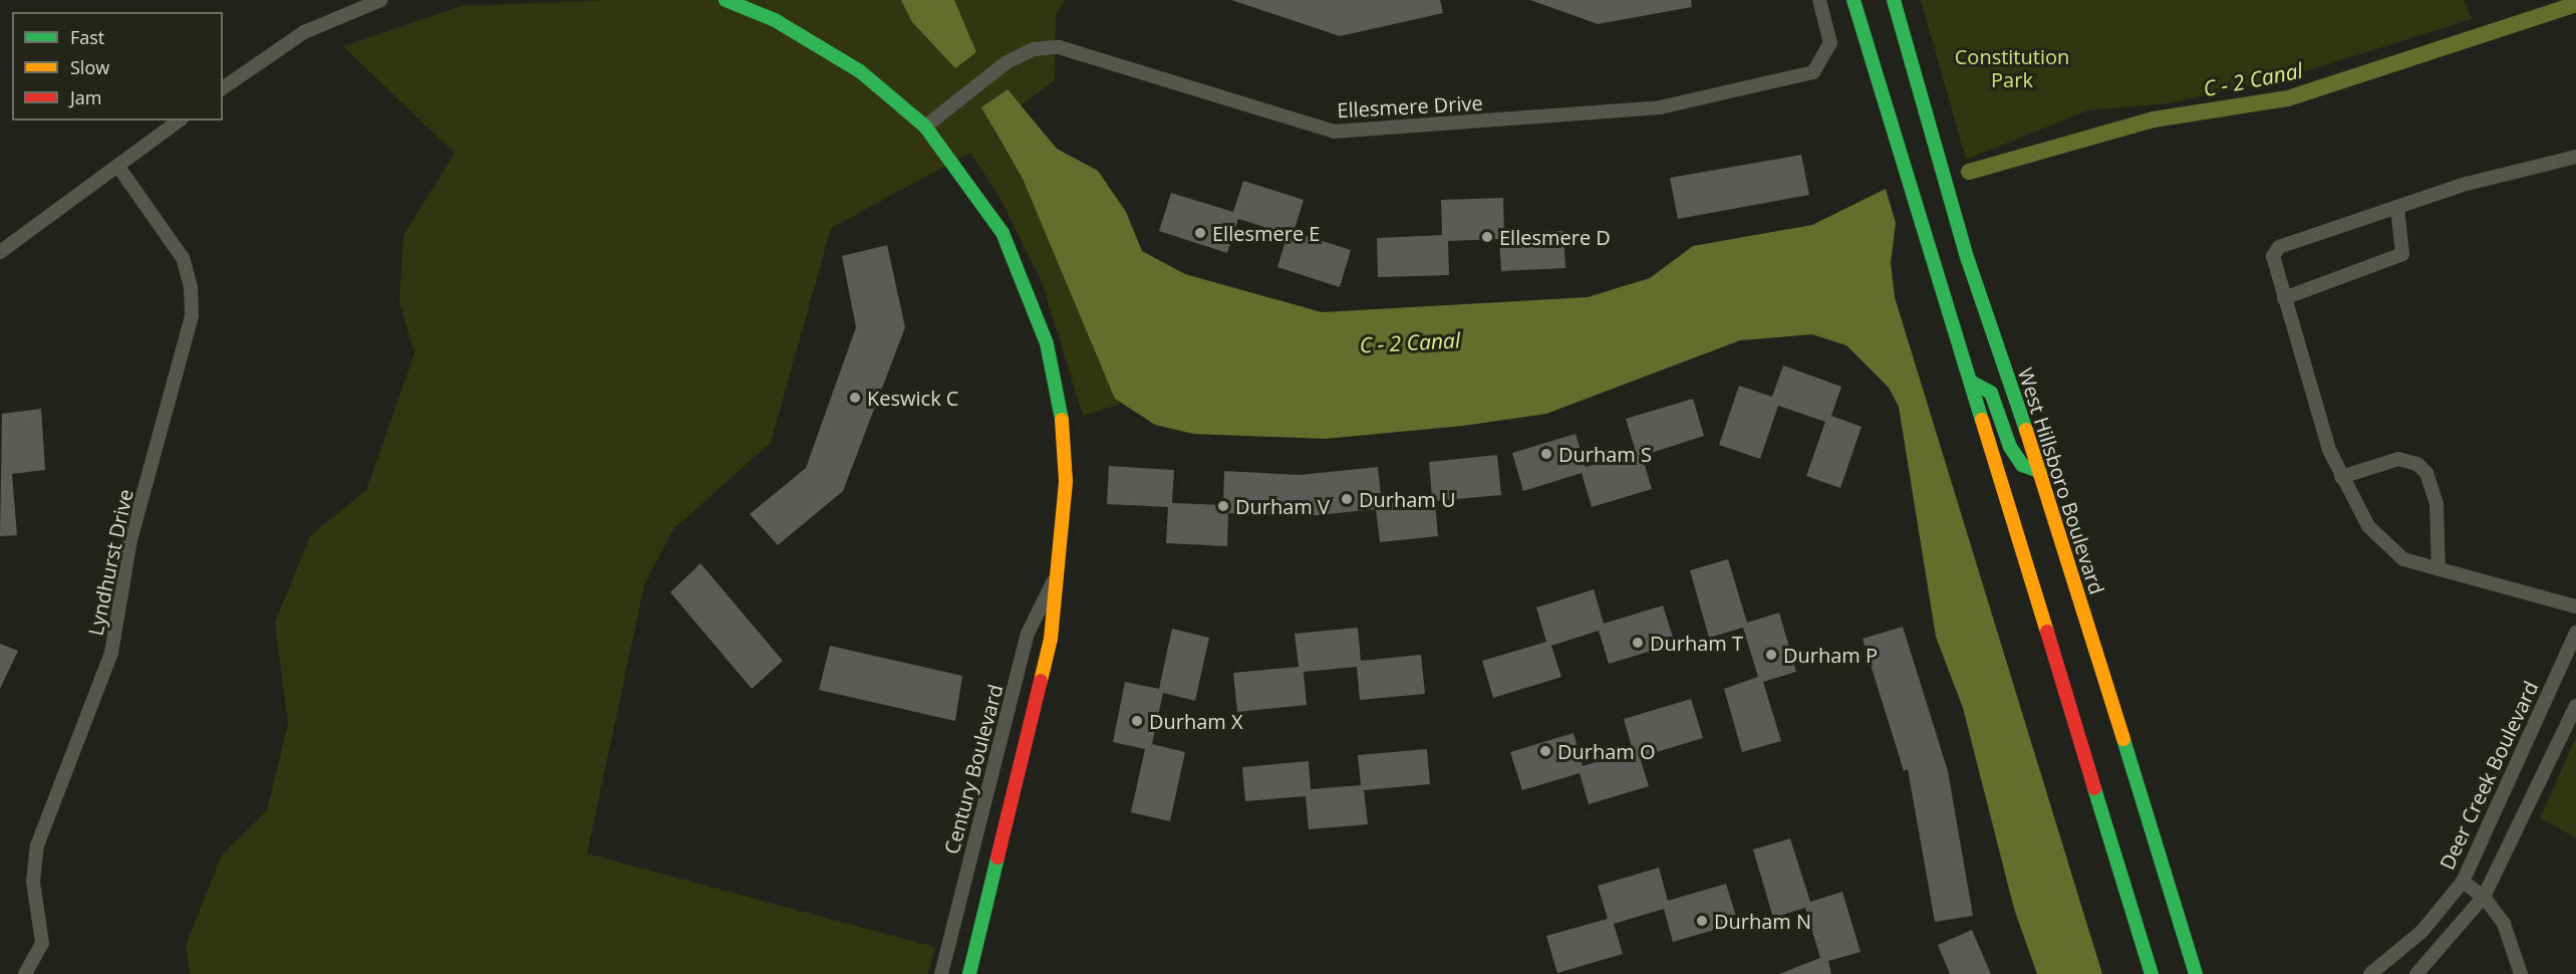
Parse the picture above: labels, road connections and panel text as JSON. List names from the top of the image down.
{
  "streets": {
    "main road": ["West Hillsboro Boulevard", "Century Boulevard"],
    "street": ["Ellesmere Drive", "Lyndhurst Drive", "Deer Creek Boulevard"]
  },
  "crossings": [
    ["Ellesmere Drive", "Century Boulevard"]
  ],
  "water": ["C - 2 Canal"],
  "parks": ["Constitution Park"],
  "places": [
    "Ellesmere E",
    "Ellesmere D",
    "Keswick C",
    "Durham S",
    "Durham U",
    "Durham V",
    "Durham T",
    "Durham P",
    "Durham X",
    "Durham O",
    "Durham N"
  ],
  "legend": ["Fast", "Slow", "Jam"]
}
